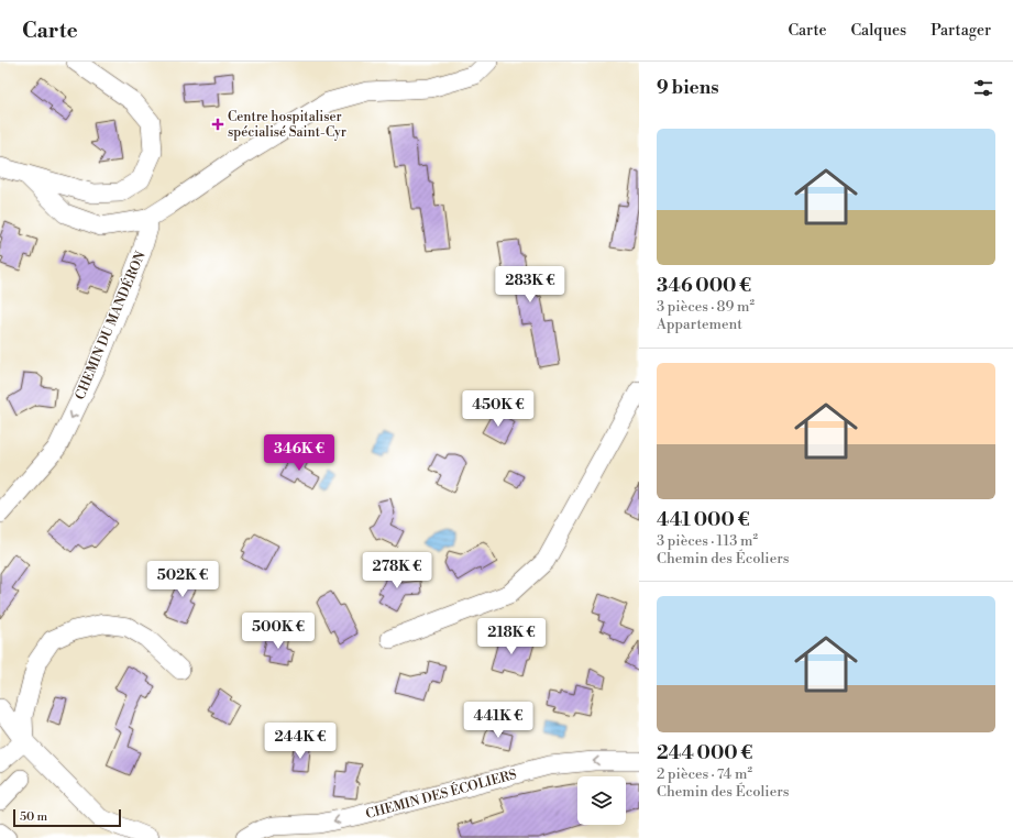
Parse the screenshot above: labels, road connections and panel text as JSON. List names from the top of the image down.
{
  "streets": {
    "street": ["CHEMIN DU MANDÉRON", "CHEMIN DES ÉCOLIERS"]
  },
  "one_way": ["CHEMIN DU MANDÉRON", "CHEMIN DES ÉCOLIERS"],
  "places": {
    "health": ["Centre hospitaliser spécialisé Saint-Cyr"]
  },
  "scale_bar": "50 m",
  "page": {
    "header": "Carte",
    "nav": ["Carte", "Calques", "Partager"],
    "heading": "9 biens",
    "list": [
      {
        "name": "346 000 €",
        "note": "3 pièces · 89 m² · Appartement"
      },
      {
        "name": "441 000 €",
        "note": "3 pièces · 113 m² · Chemin des Écoliers"
      },
      {
        "name": "244 000 €",
        "note": "2 pièces · 74 m² · Chemin des Écoliers"
      }
    ],
    "price": [
      "283K €",
      "450K €",
      "346K €",
      "278K €",
      "502K €",
      "500K €",
      "218K €",
      "441K €",
      "244K €"
    ],
    "scale": "50 m"
  }
}
